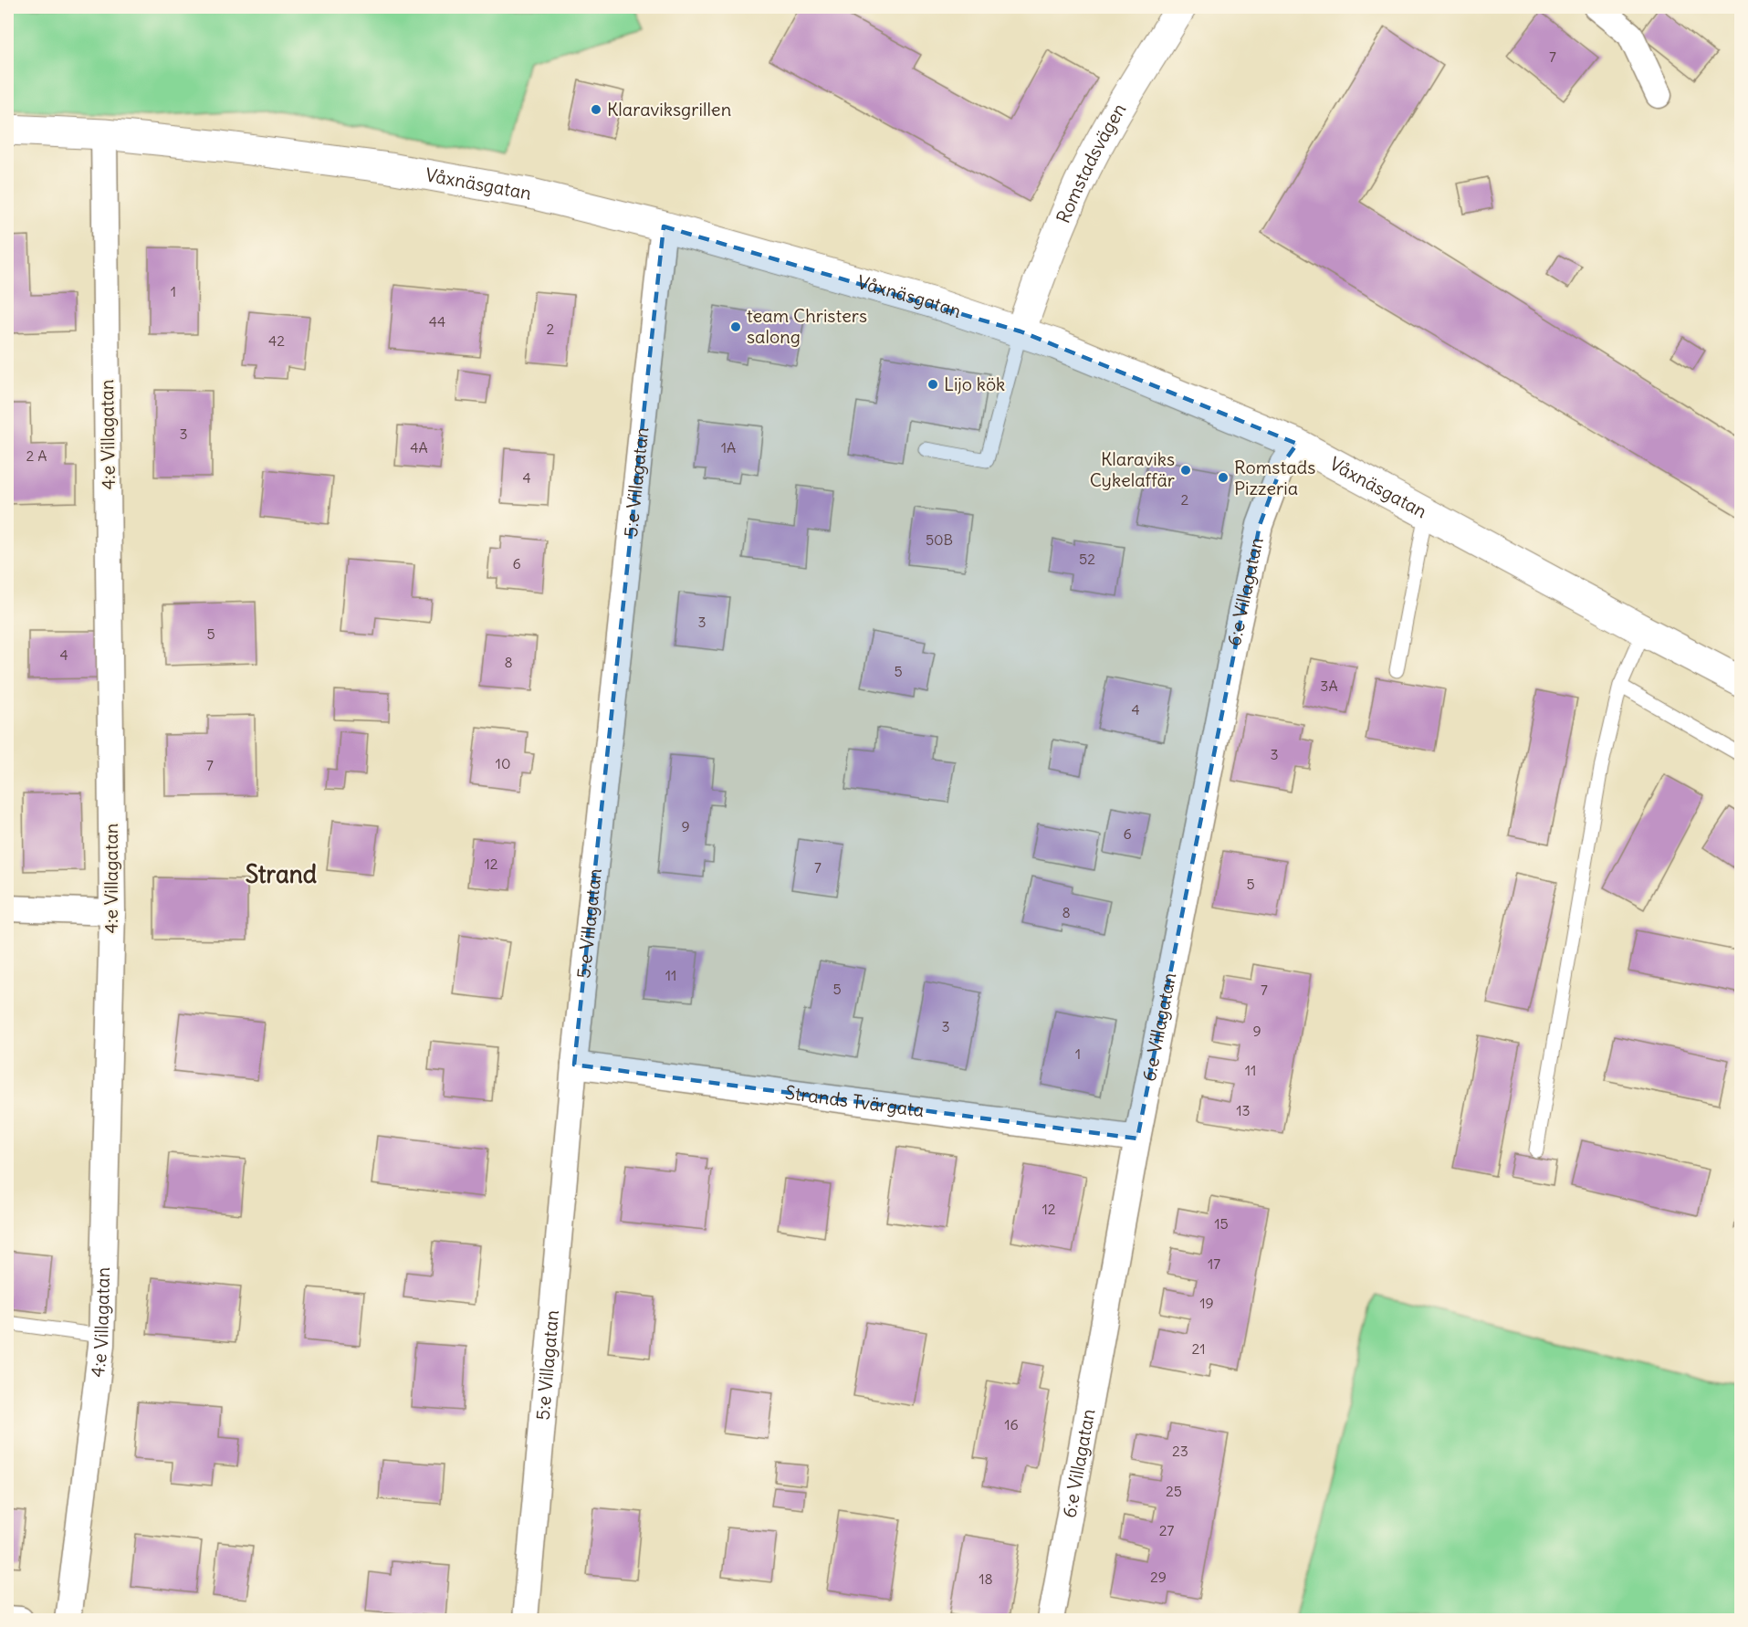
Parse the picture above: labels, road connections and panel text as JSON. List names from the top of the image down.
{
  "streets": {
    "street": [
      "Romstadsvägen",
      "Våxnäsgatan",
      "4:e Villagatan",
      "5:e Villagatan",
      "6:e Villagatan",
      "Strands Tvärgata"
    ]
  },
  "crossings": [
    ["Romstadsvägen", "Våxnäsgatan"],
    ["Våxnäsgatan", "4:e Villagatan"],
    ["Våxnäsgatan", "5:e Villagatan"],
    ["Våxnäsgatan", "6:e Villagatan"],
    ["5:e Villagatan", "Strands Tvärgata"],
    ["6:e Villagatan", "Strands Tvärgata"]
  ],
  "districts": ["Strand"],
  "places": [
    "Klaraviksgrillen",
    "team Christers salong",
    "Lijo kök",
    "Klaraviks Cykelaffär",
    "Romstads Pizzeria"
  ],
  "house_numbers": [
    "7",
    "1",
    "44",
    "2",
    "42",
    "3",
    "4A",
    "1A",
    "2 A",
    "4",
    "2",
    "50B",
    "52",
    "6",
    "3",
    "5",
    "4",
    "8",
    "5",
    "3A",
    "4",
    "3",
    "10",
    "7",
    "9",
    "6",
    "12",
    "7",
    "5",
    "8",
    "11",
    "5",
    "7",
    "3",
    "9",
    "1",
    "11",
    "13",
    "12",
    "15",
    "17",
    "19",
    "21",
    "16",
    "23",
    "25",
    "27",
    "29",
    "18"
  ]
}
